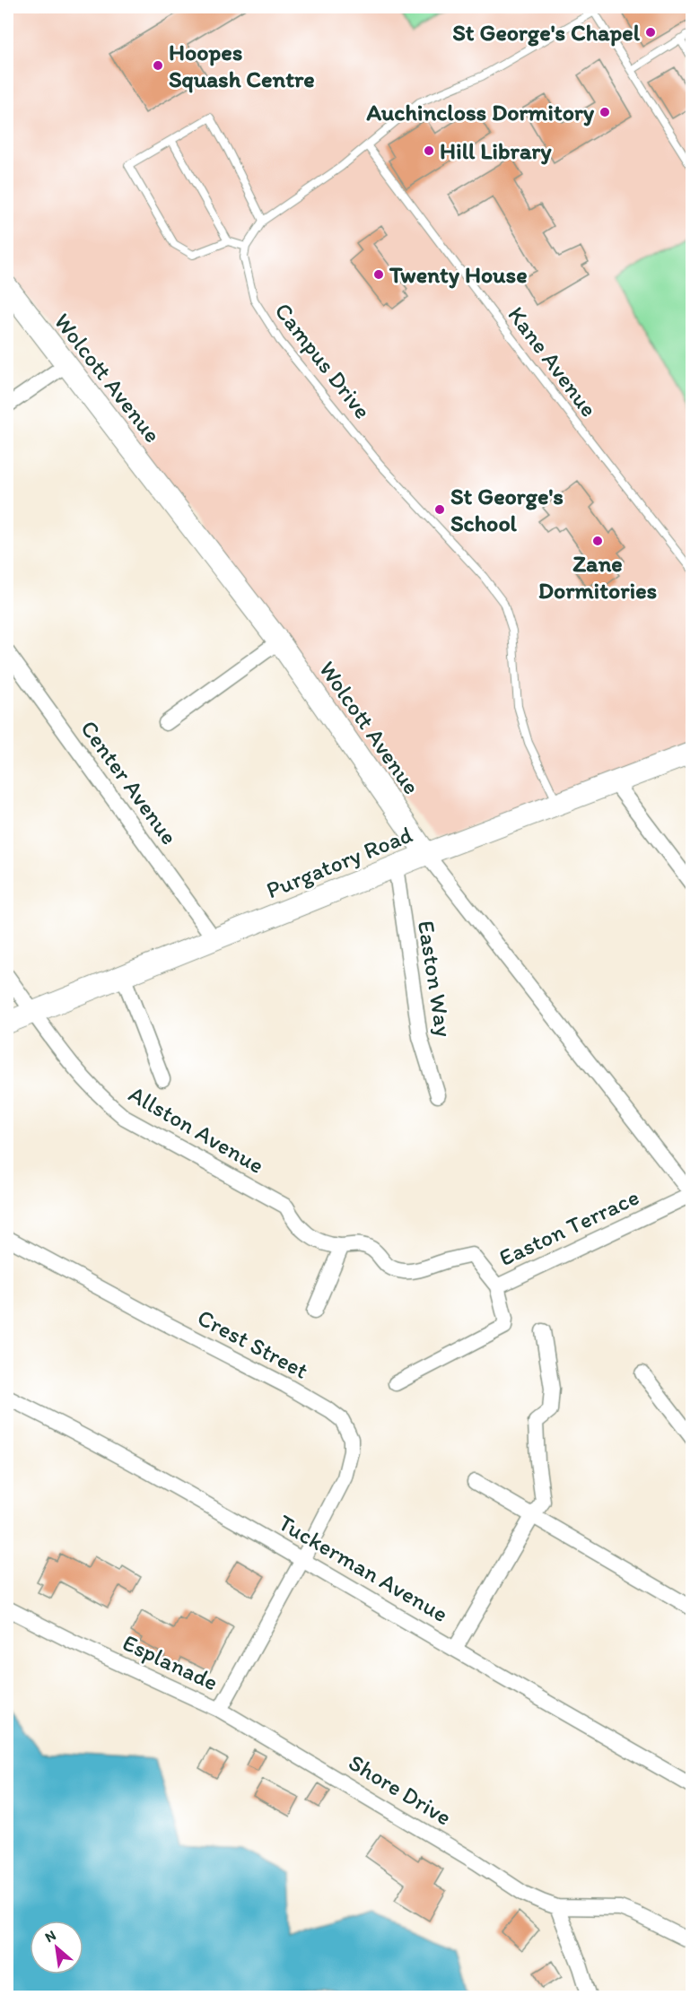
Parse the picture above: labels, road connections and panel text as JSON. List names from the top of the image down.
{
  "streets": {
    "street": [
      "Wolcott Avenue",
      "Center Avenue",
      "Purgatory Road",
      "Easton Way",
      "Allston Avenue",
      "Easton Terrace",
      "Crest Street",
      "Tuckerman Avenue",
      "Esplanade",
      "Shore Drive"
    ],
    "lane": ["Campus Drive", "Kane Avenue"]
  },
  "crossings": [
    ["Campus Drive", "Purgatory Road"],
    ["Wolcott Avenue", "Purgatory Road"],
    ["Wolcott Avenue", "Easton Terrace"],
    ["Center Avenue", "Purgatory Road"],
    ["Purgatory Road", "Easton Way"],
    ["Purgatory Road", "Allston Avenue"],
    ["Allston Avenue", "Easton Terrace"],
    ["Crest Street", "Tuckerman Avenue"],
    ["Crest Street", "Esplanade"],
    ["Tuckerman Avenue", "Esplanade"],
    ["Esplanade", "Shore Drive"]
  ],
  "places": [
    "St George's Chapel",
    "Hoopes Squash Centre",
    "Auchincloss Dormitory",
    "Hill Library",
    "Twenty House",
    "St George's School",
    "Zane Dormitories"
  ],
  "north": "top left"
}
